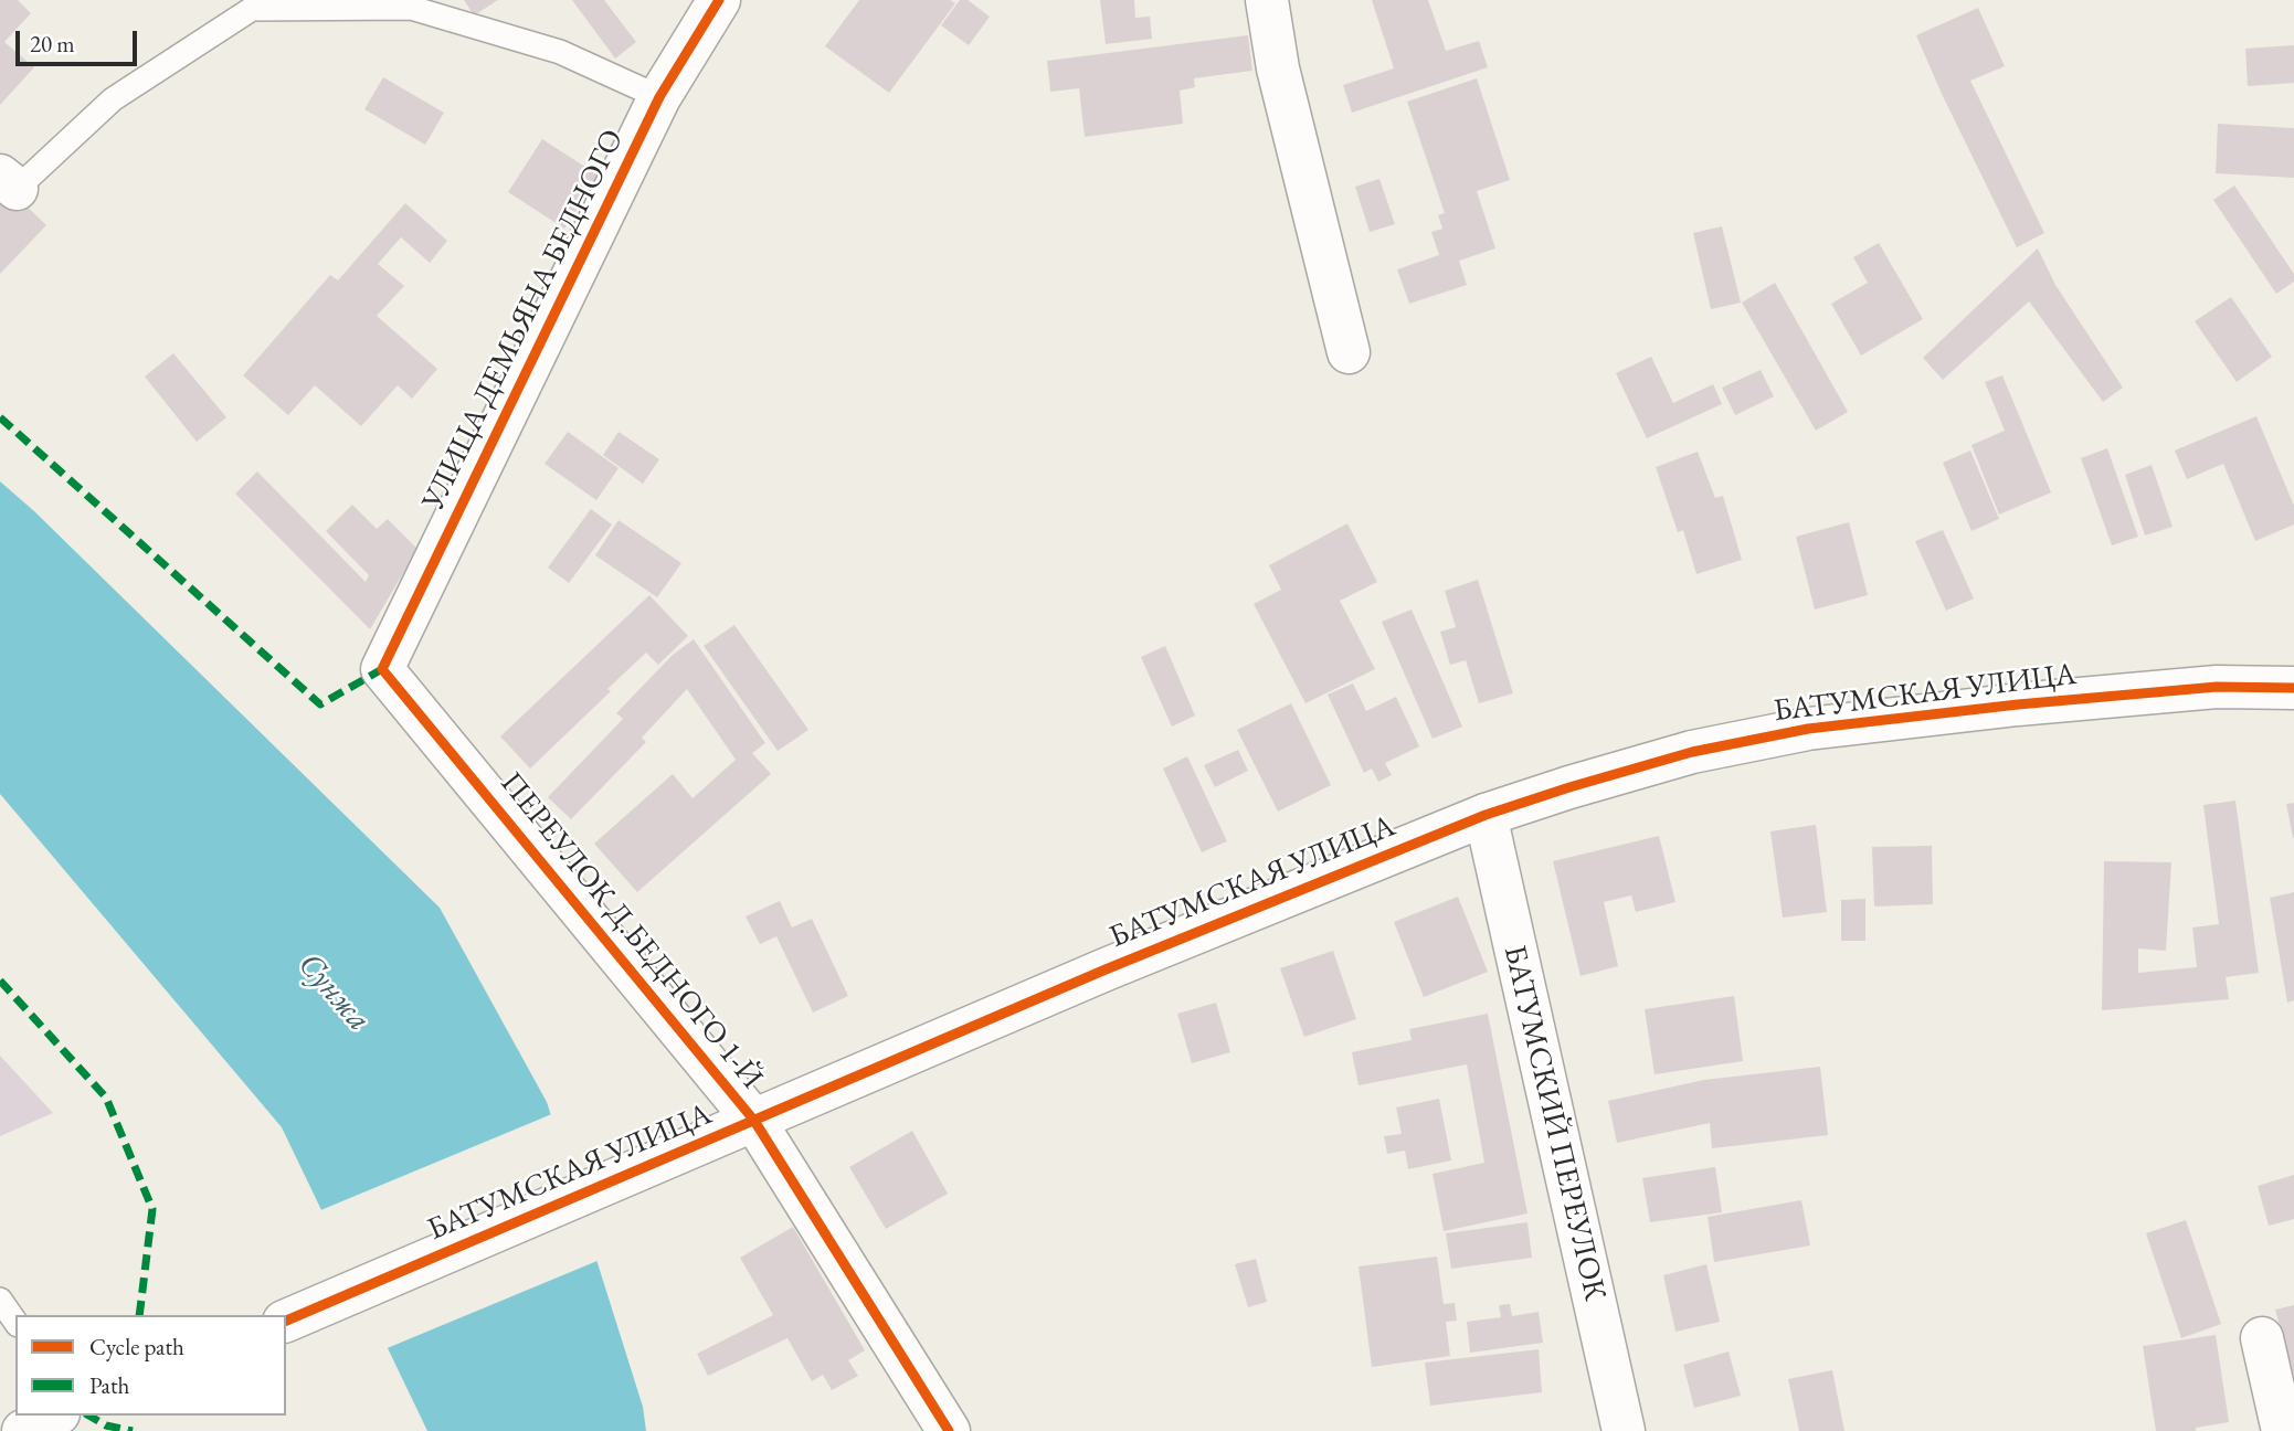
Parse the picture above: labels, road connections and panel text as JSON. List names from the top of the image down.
{
  "streets": {
    "street": [
      "УЛИЦА ДЕМЬЯНА БЕДНОГО",
      "БАТУМСКАЯ УЛИЦА",
      "ПЕРЕУЛОК Д.БЕДНОГО 1-Й",
      "БАТУМСКИЙ ПЕРЕУЛОК"
    ]
  },
  "crossings": [
    ["УЛИЦА ДЕМЬЯНА БЕДНОГО", "ПЕРЕУЛОК Д.БЕДНОГО 1-Й"],
    ["БАТУМСКАЯ УЛИЦА", "ПЕРЕУЛОК Д.БЕДНОГО 1-Й"],
    ["БАТУМСКАЯ УЛИЦА", "БАТУМСКИЙ ПЕРЕУЛОК"]
  ],
  "water": ["Сунжа"],
  "legend": ["Cycle path", "Path"],
  "scale_bar": "20 m"
}
